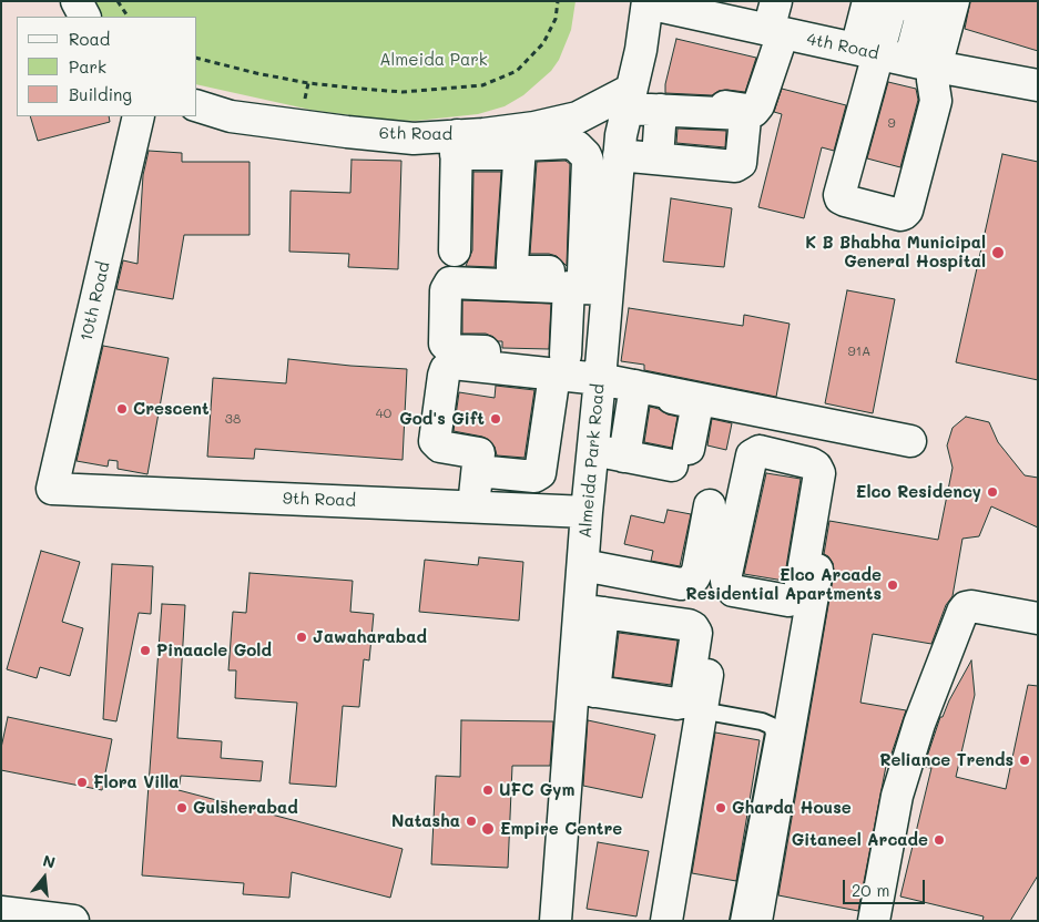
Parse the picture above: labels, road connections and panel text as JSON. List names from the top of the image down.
{
  "streets": {
    "street": [
      "4th Road",
      "6th Road",
      "10th Road",
      "Almeida Park Road",
      "9th Road"
    ]
  },
  "crossings": [
    ["4th Road", "Almeida Park Road"],
    ["6th Road", "Almeida Park Road"],
    ["10th Road", "9th Road"],
    ["Almeida Park Road", "9th Road"]
  ],
  "parks": ["Almeida Park"],
  "places": [
    "K B Bhabha Municipal General Hospital",
    "Crescent",
    "God's Gift",
    "Elco Residency",
    "Elco Arcade Residential Apartments",
    "Jawaharabad",
    "Pinaacle Gold",
    "Reliance Trends",
    "Flora Villa",
    "UFC Gym",
    "Gulsherabad",
    "Gharda House",
    "Natasha",
    "Empire Centre",
    "Gitaneel Arcade"
  ],
  "house_numbers": [
    "9",
    "91A",
    "40",
    "38"
  ],
  "legend": ["Road", "Park", "Building"],
  "scale_bar": "20 m",
  "north": "top"
}
